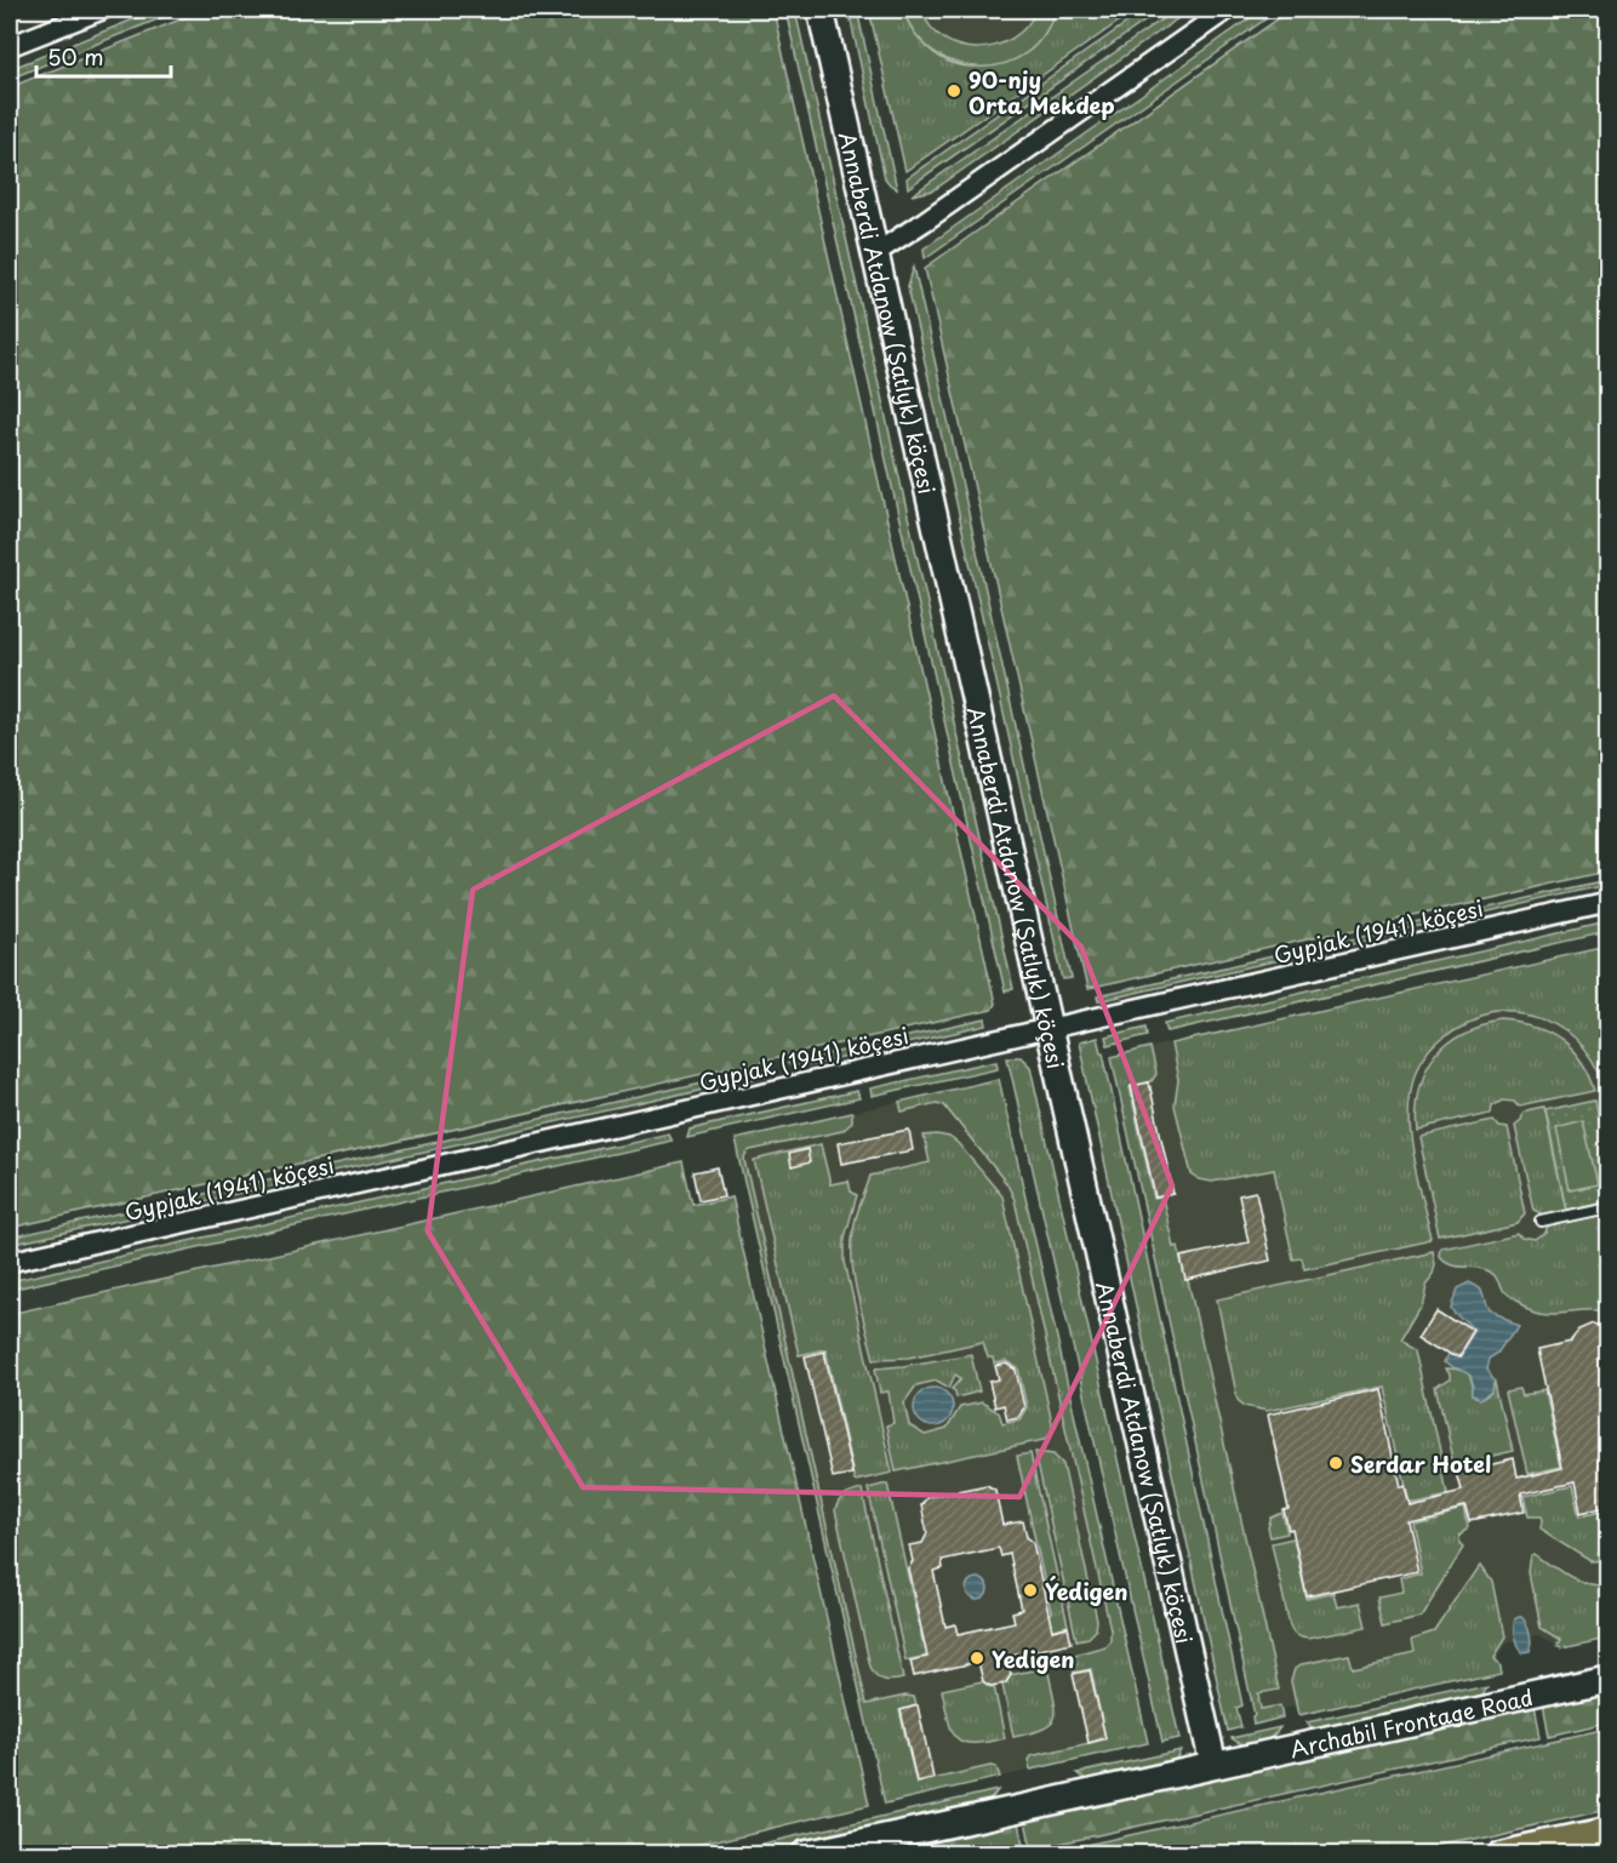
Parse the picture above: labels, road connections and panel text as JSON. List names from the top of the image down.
{
  "streets": {
    "street": ["Annaberdi Atdanow (Şatlyk) köçesi", "Gypjak (1941) köçesi", "Archabil Frontage Road"]
  },
  "crossings": [
    ["Annaberdi Atdanow (Şatlyk) köçesi", "Gypjak (1941) köçesi"],
    ["Annaberdi Atdanow (Şatlyk) köçesi", "Archabil Frontage Road"]
  ],
  "places": [
    "90-njy Orta Mekdep",
    "Serdar Hotel",
    "Ýedigen",
    "Yedigen"
  ],
  "scale_bar": "50 m"
}
